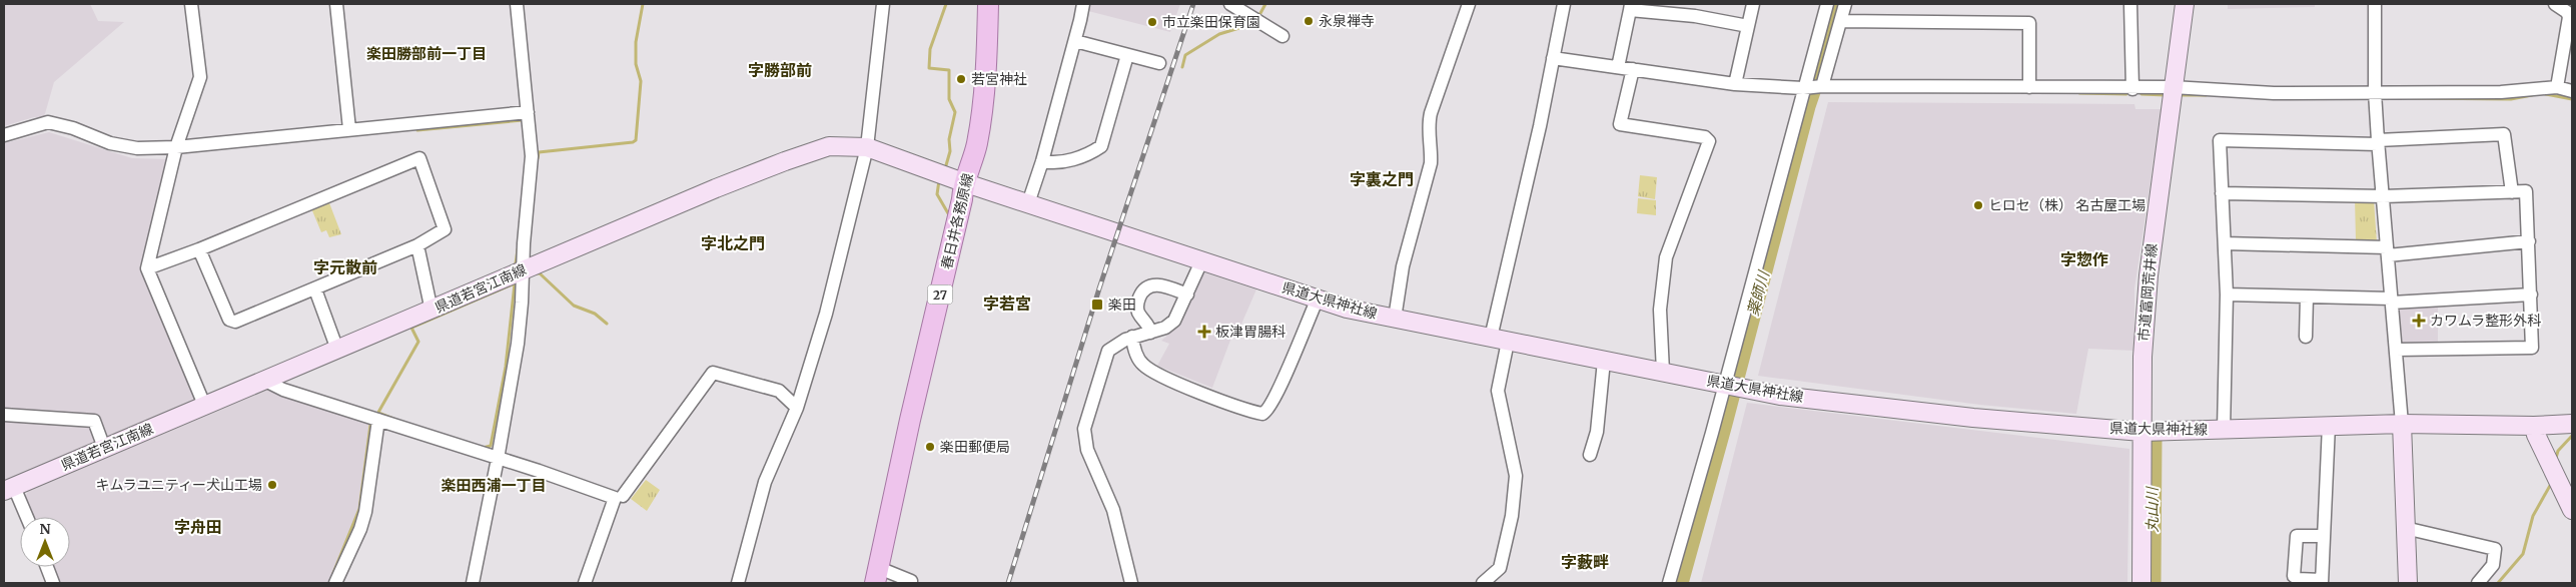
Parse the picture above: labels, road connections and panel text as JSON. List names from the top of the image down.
{
  "streets": {
    "main road": [
      "春日井各務原線",
      "県道若宮江南線",
      "市道富岡荒井線",
      "27",
      "県道大県神社線"
    ]
  },
  "crossings": [
    ["春日井各務原線", "県道若宮江南線"],
    ["春日井各務原線", "県道大県神社線"],
    ["県道若宮江南線", "県道大県神社線"],
    ["市道富岡荒井線", "県道大県神社線"]
  ],
  "districts": [
    "楽田勝部前一丁目",
    "字勝部前",
    "字裏之門",
    "字北之門",
    "字惣作",
    "字元散前",
    "字若宮",
    "楽田西浦一丁目",
    "字舟田",
    "字藪畔"
  ],
  "water": ["薬師川", "丸山川"],
  "places": {
    "other": [
      "永泉禅寺",
      "市立楽田保育園",
      "若宮神社",
      "ヒロセ（株） 名古屋工場",
      "楽田郵便局",
      "キムラユニティー犬山工場"
    ],
    "transit": ["楽田"],
    "health": ["カワムラ整形外科", "板津胃腸科"]
  },
  "north": "top"
}
